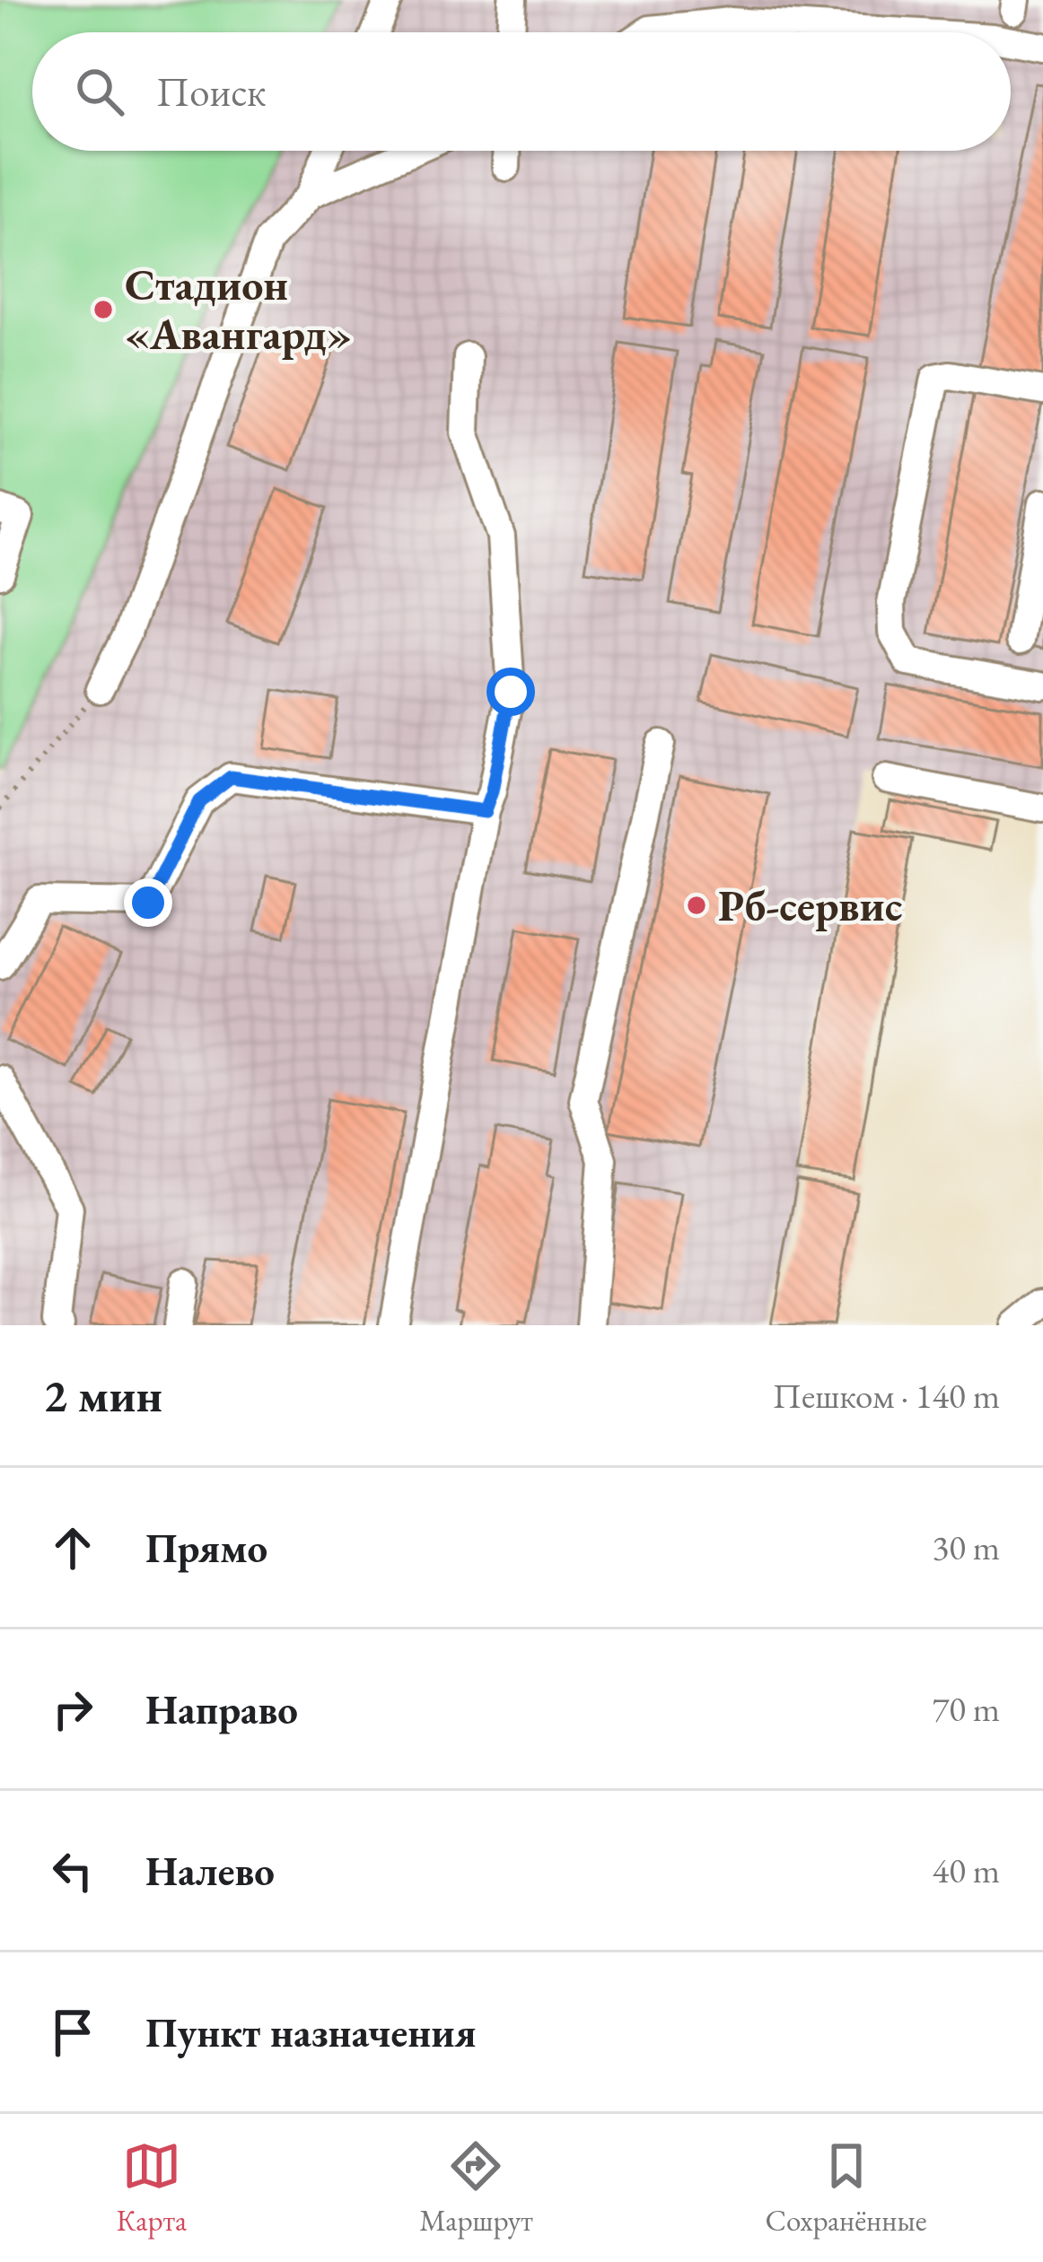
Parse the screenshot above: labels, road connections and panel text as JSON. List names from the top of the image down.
{
  "places": ["Стадион «Авангард»", "Рб-сервис"],
  "page": {
    "search": "Поиск",
    "heading": ["2 мин", "Пешком · 140 m"],
    "list": [
      ["Прямо", "30 m"],
      ["Направо", "70 m"],
      ["Налево", "40 m"],
      "Пункт назначения"
    ],
    "nav": ["Карта", "Маршрут", "Сохранённые"]
  }
}
